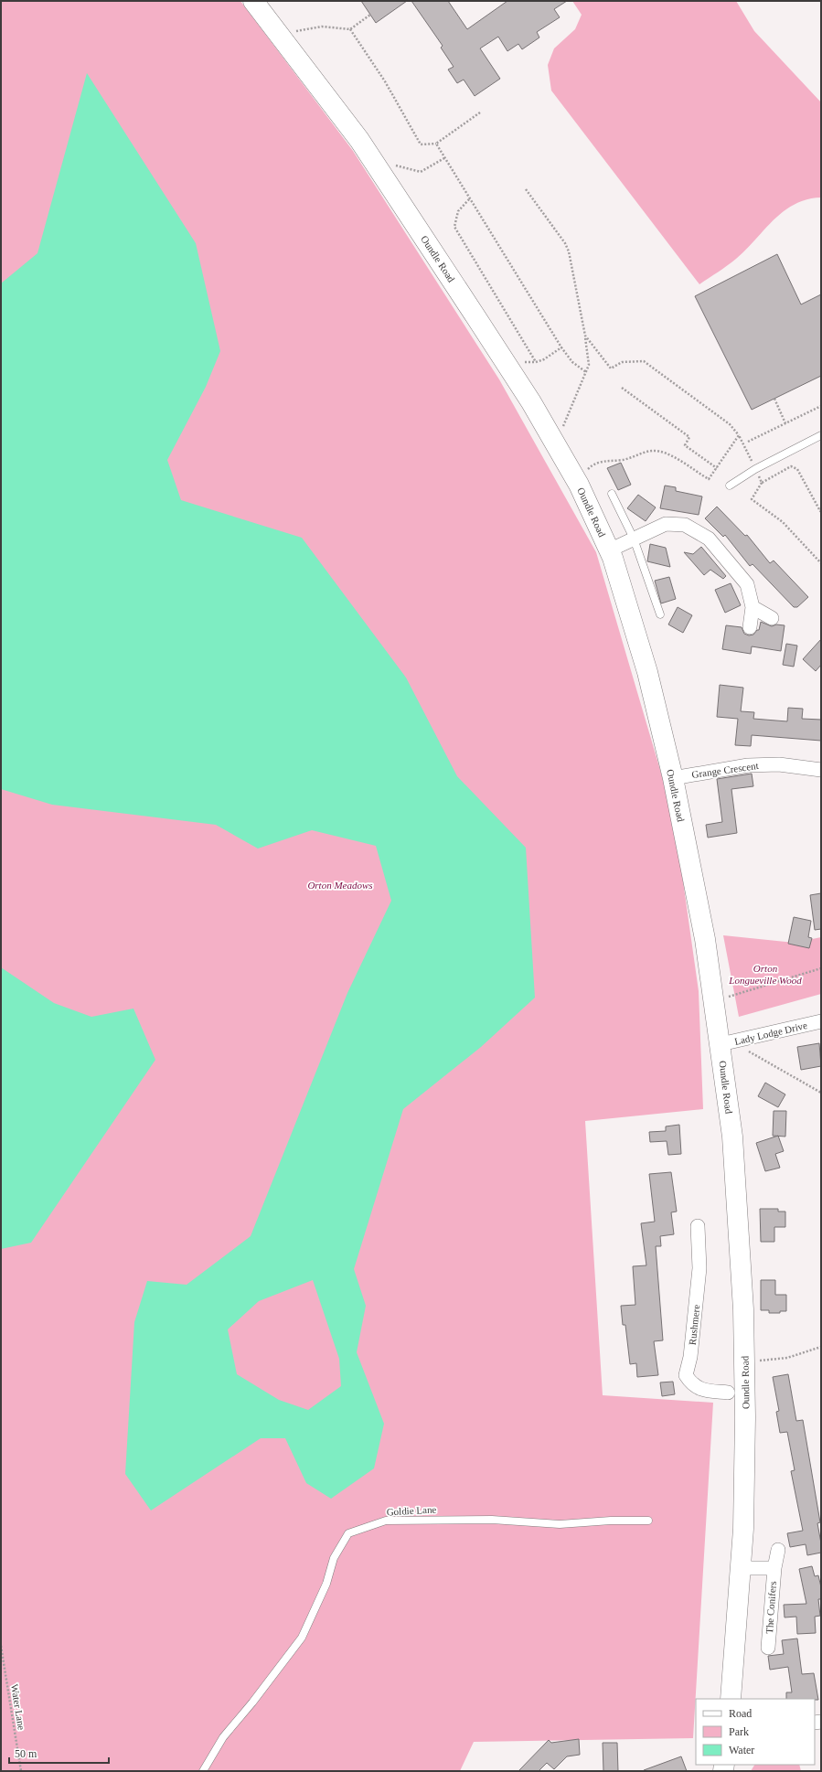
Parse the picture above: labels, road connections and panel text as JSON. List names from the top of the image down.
{
  "streets": {
    "main road": ["Oundle Road"],
    "street": [
      "Grange Crescent",
      "Lady Lodge Drive",
      "Rushmere",
      "The Conifers"
    ],
    "lane": ["Goldie Lane"],
    "path": ["Water Lane"]
  },
  "crossings": [
    ["Oundle Road", "Grange Crescent"],
    ["Oundle Road", "Lady Lodge Drive"],
    ["Oundle Road", "The Conifers"]
  ],
  "parks": ["Orton Meadows", "Orton Longueville Wood"],
  "legend": ["Road", "Park", "Water"],
  "scale_bar": "50 m"
}
